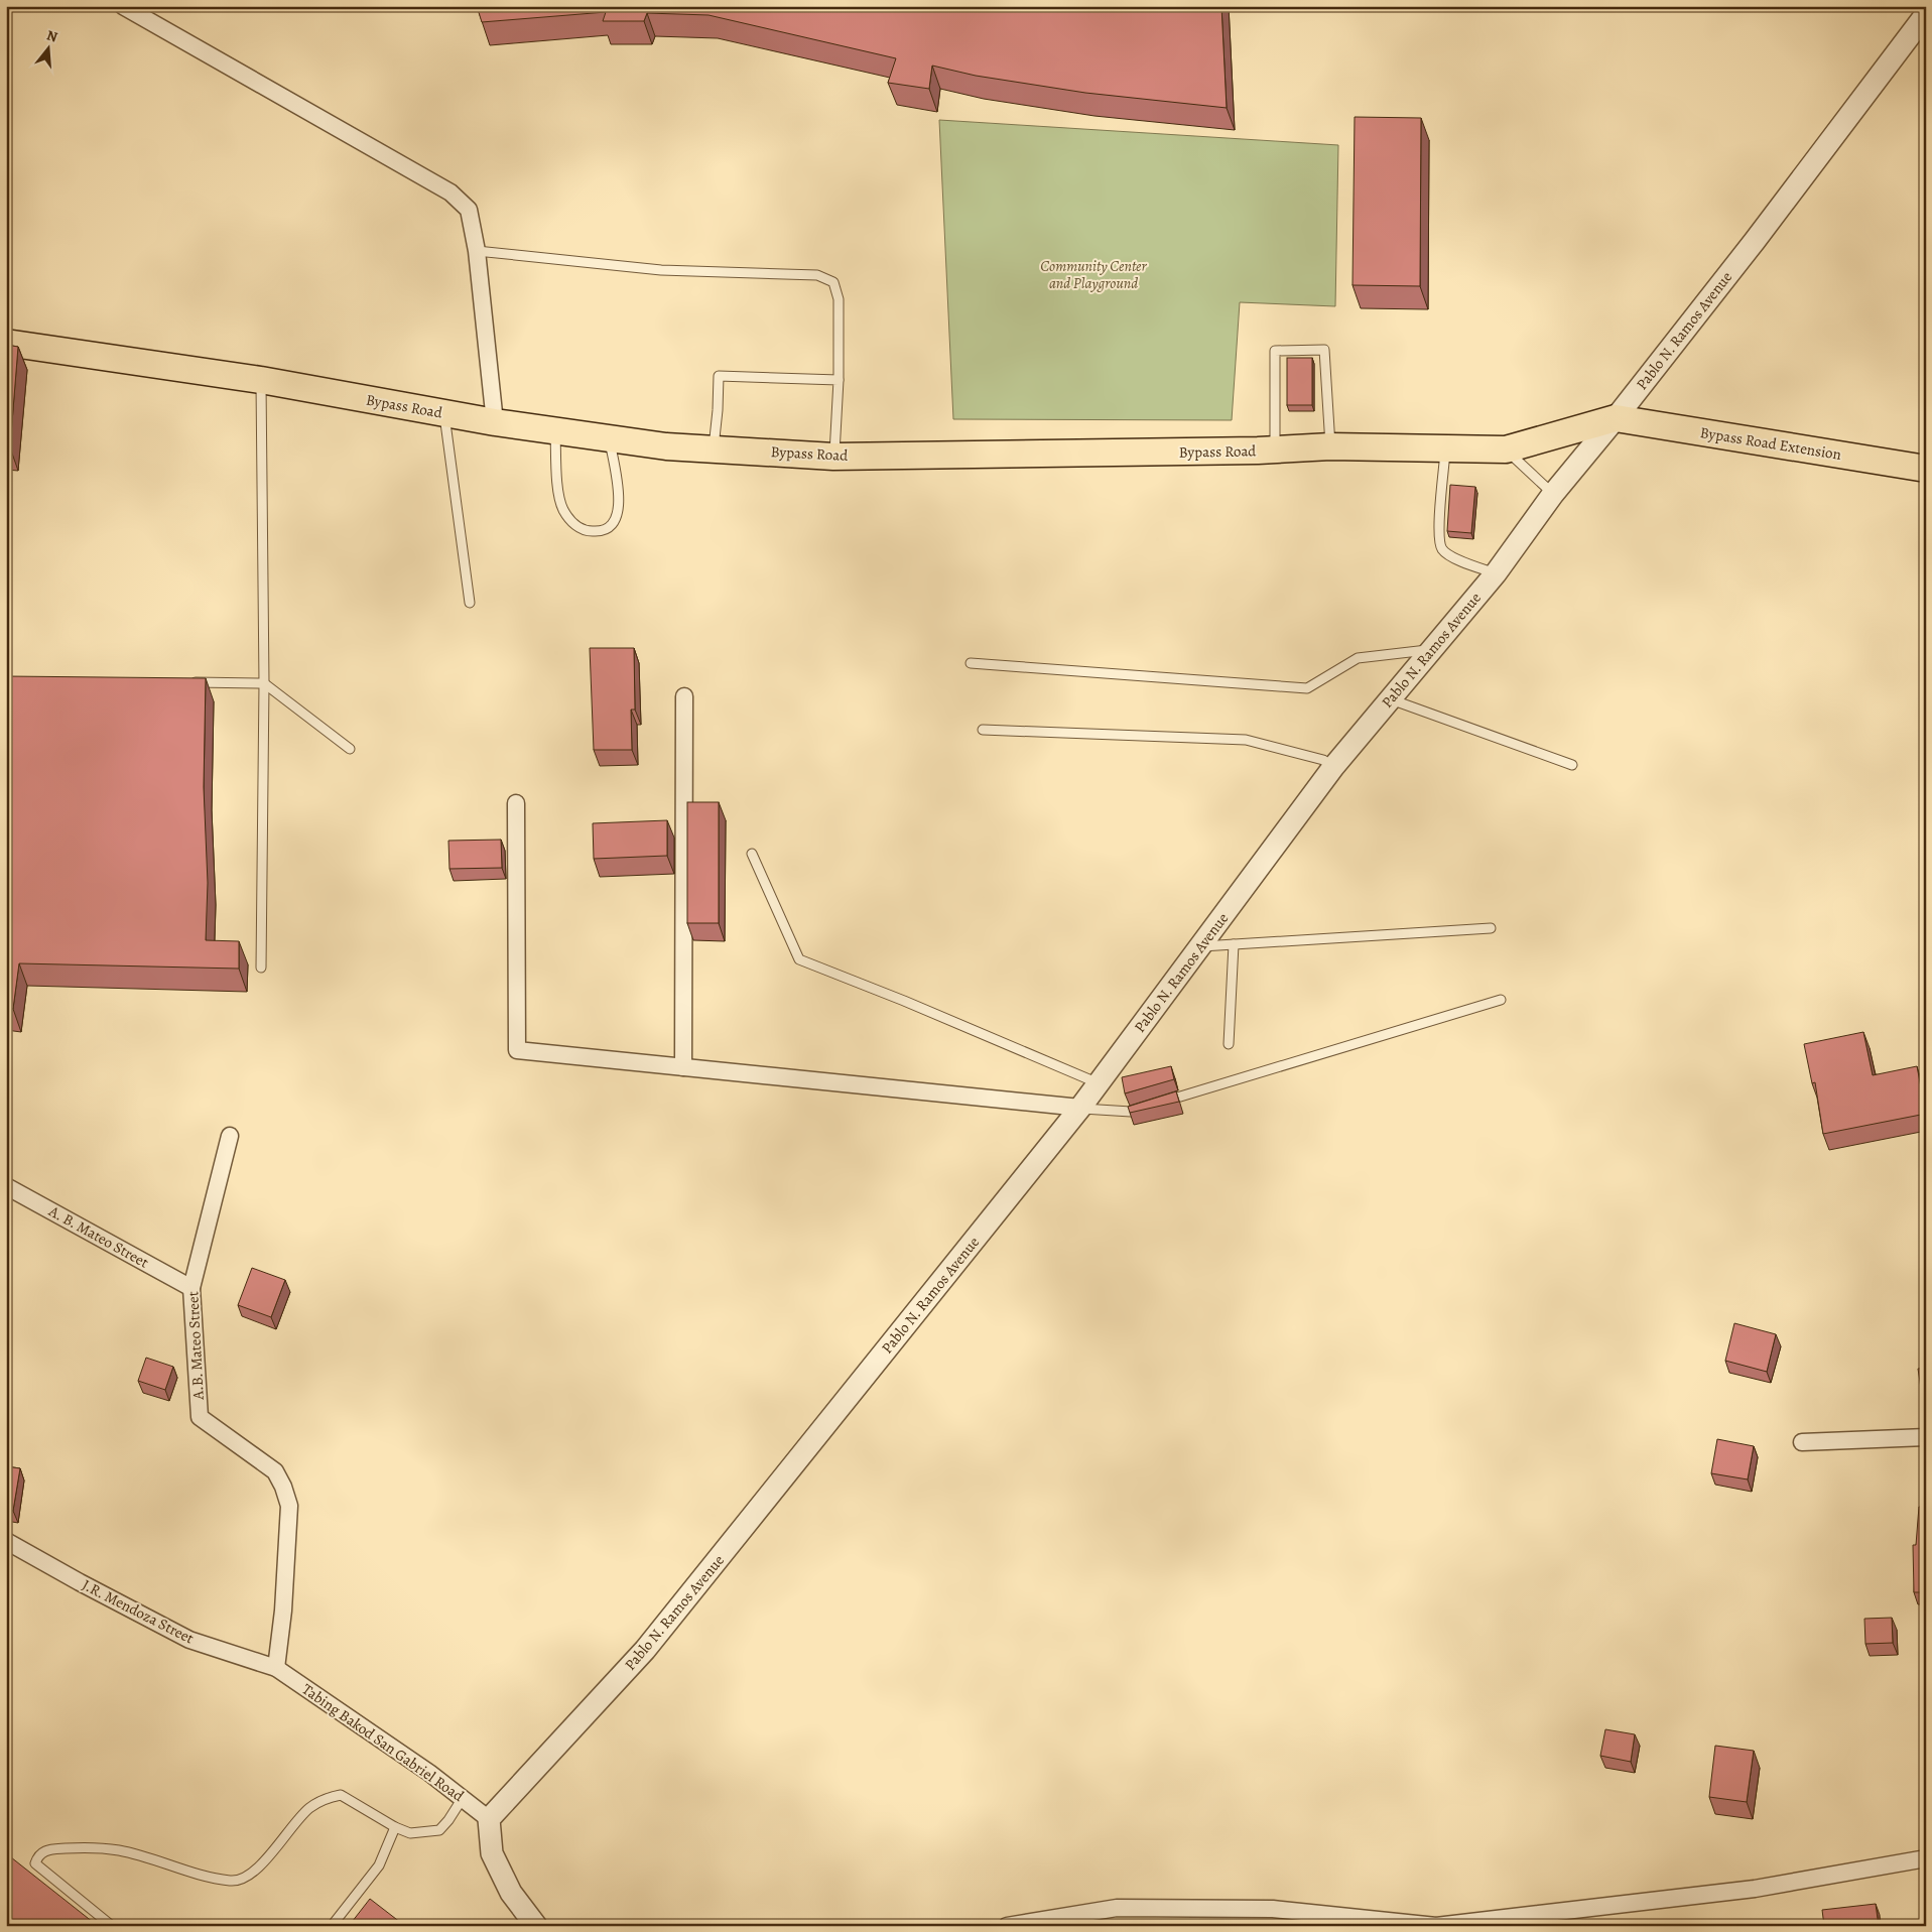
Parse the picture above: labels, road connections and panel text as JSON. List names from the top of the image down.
{
  "streets": {
    "main road": ["Bypass Road", "Bypass Road Extension"],
    "street": [
      "Pablo N. Ramos Avenue",
      "A. B. Mateo Street",
      "A.B. Mateo Street",
      "J.R. Mendoza Street",
      "Tabing Bakod San Gabriel Road"
    ]
  },
  "crossings": [
    ["Pablo N. Ramos Avenue", "Bypass Road"],
    ["Pablo N. Ramos Avenue", "Bypass Road Extension"],
    ["Pablo N. Ramos Avenue", "Tabing Bakod San Gabriel Road"],
    ["Bypass Road", "Bypass Road Extension"],
    ["A. B. Mateo Street", "A.B. Mateo Street"],
    ["A.B. Mateo Street", "J.R. Mendoza Street"],
    ["A.B. Mateo Street", "Tabing Bakod San Gabriel Road"],
    ["J.R. Mendoza Street", "Tabing Bakod San Gabriel Road"]
  ],
  "parks": ["Community Center and Playground"],
  "north": "top"
}
